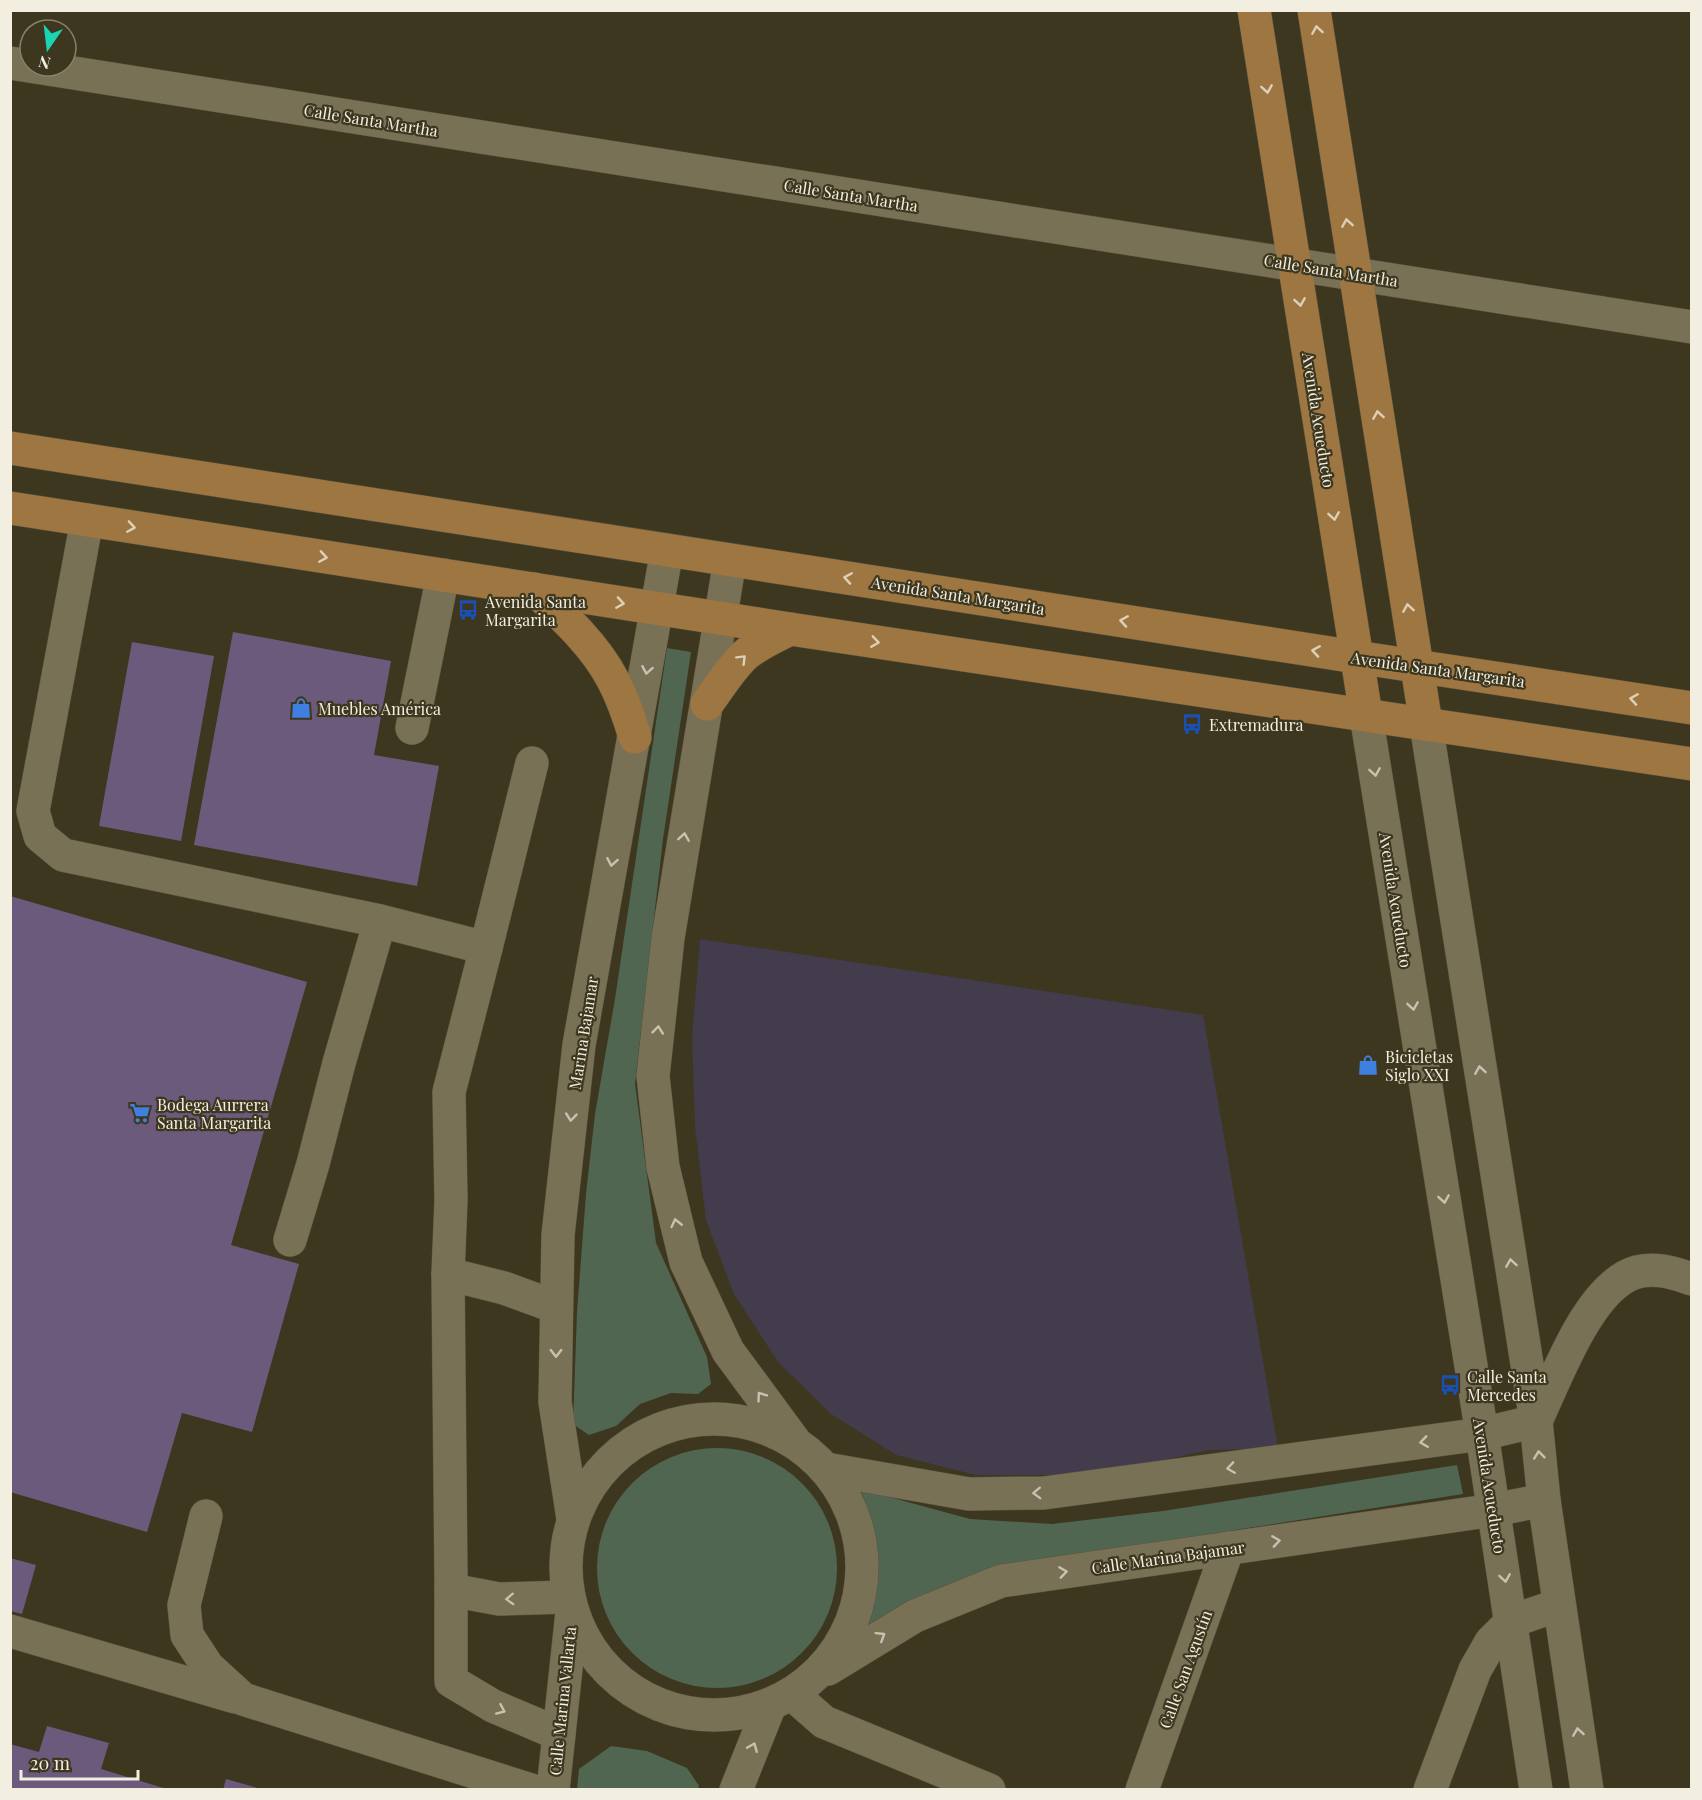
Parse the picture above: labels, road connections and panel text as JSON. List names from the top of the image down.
{
  "streets": {
    "main road": ["Avenida Acueducto", "Avenida Santa Margarita"],
    "street": [
      "Calle Santa Martha",
      "Marina Bajamar",
      "Calle Marina Bajamar",
      "Calle San Agustín",
      "Calle Marina Vallarta"
    ]
  },
  "crossings": [
    ["Calle Santa Martha", "Avenida Acueducto"],
    ["Avenida Acueducto", "Avenida Santa Margarita"],
    ["Avenida Acueducto", "Calle Marina Bajamar"],
    ["Avenida Santa Margarita", "Marina Bajamar"],
    ["Calle Marina Bajamar", "Calle San Agustín"],
    ["Calle Marina Bajamar", "Calle Marina Vallarta"]
  ],
  "places": {
    "bus stop": ["Avenida Santa Margarita", "Extremadura", "Calle Santa Mercedes"],
    "shop": ["Muebles América", "Bicicletas Siglo XXI"],
    "supermarket": ["Bodega Aurrera Santa Margarita"]
  },
  "scale_bar": "20 m",
  "north": "bottom"
}
